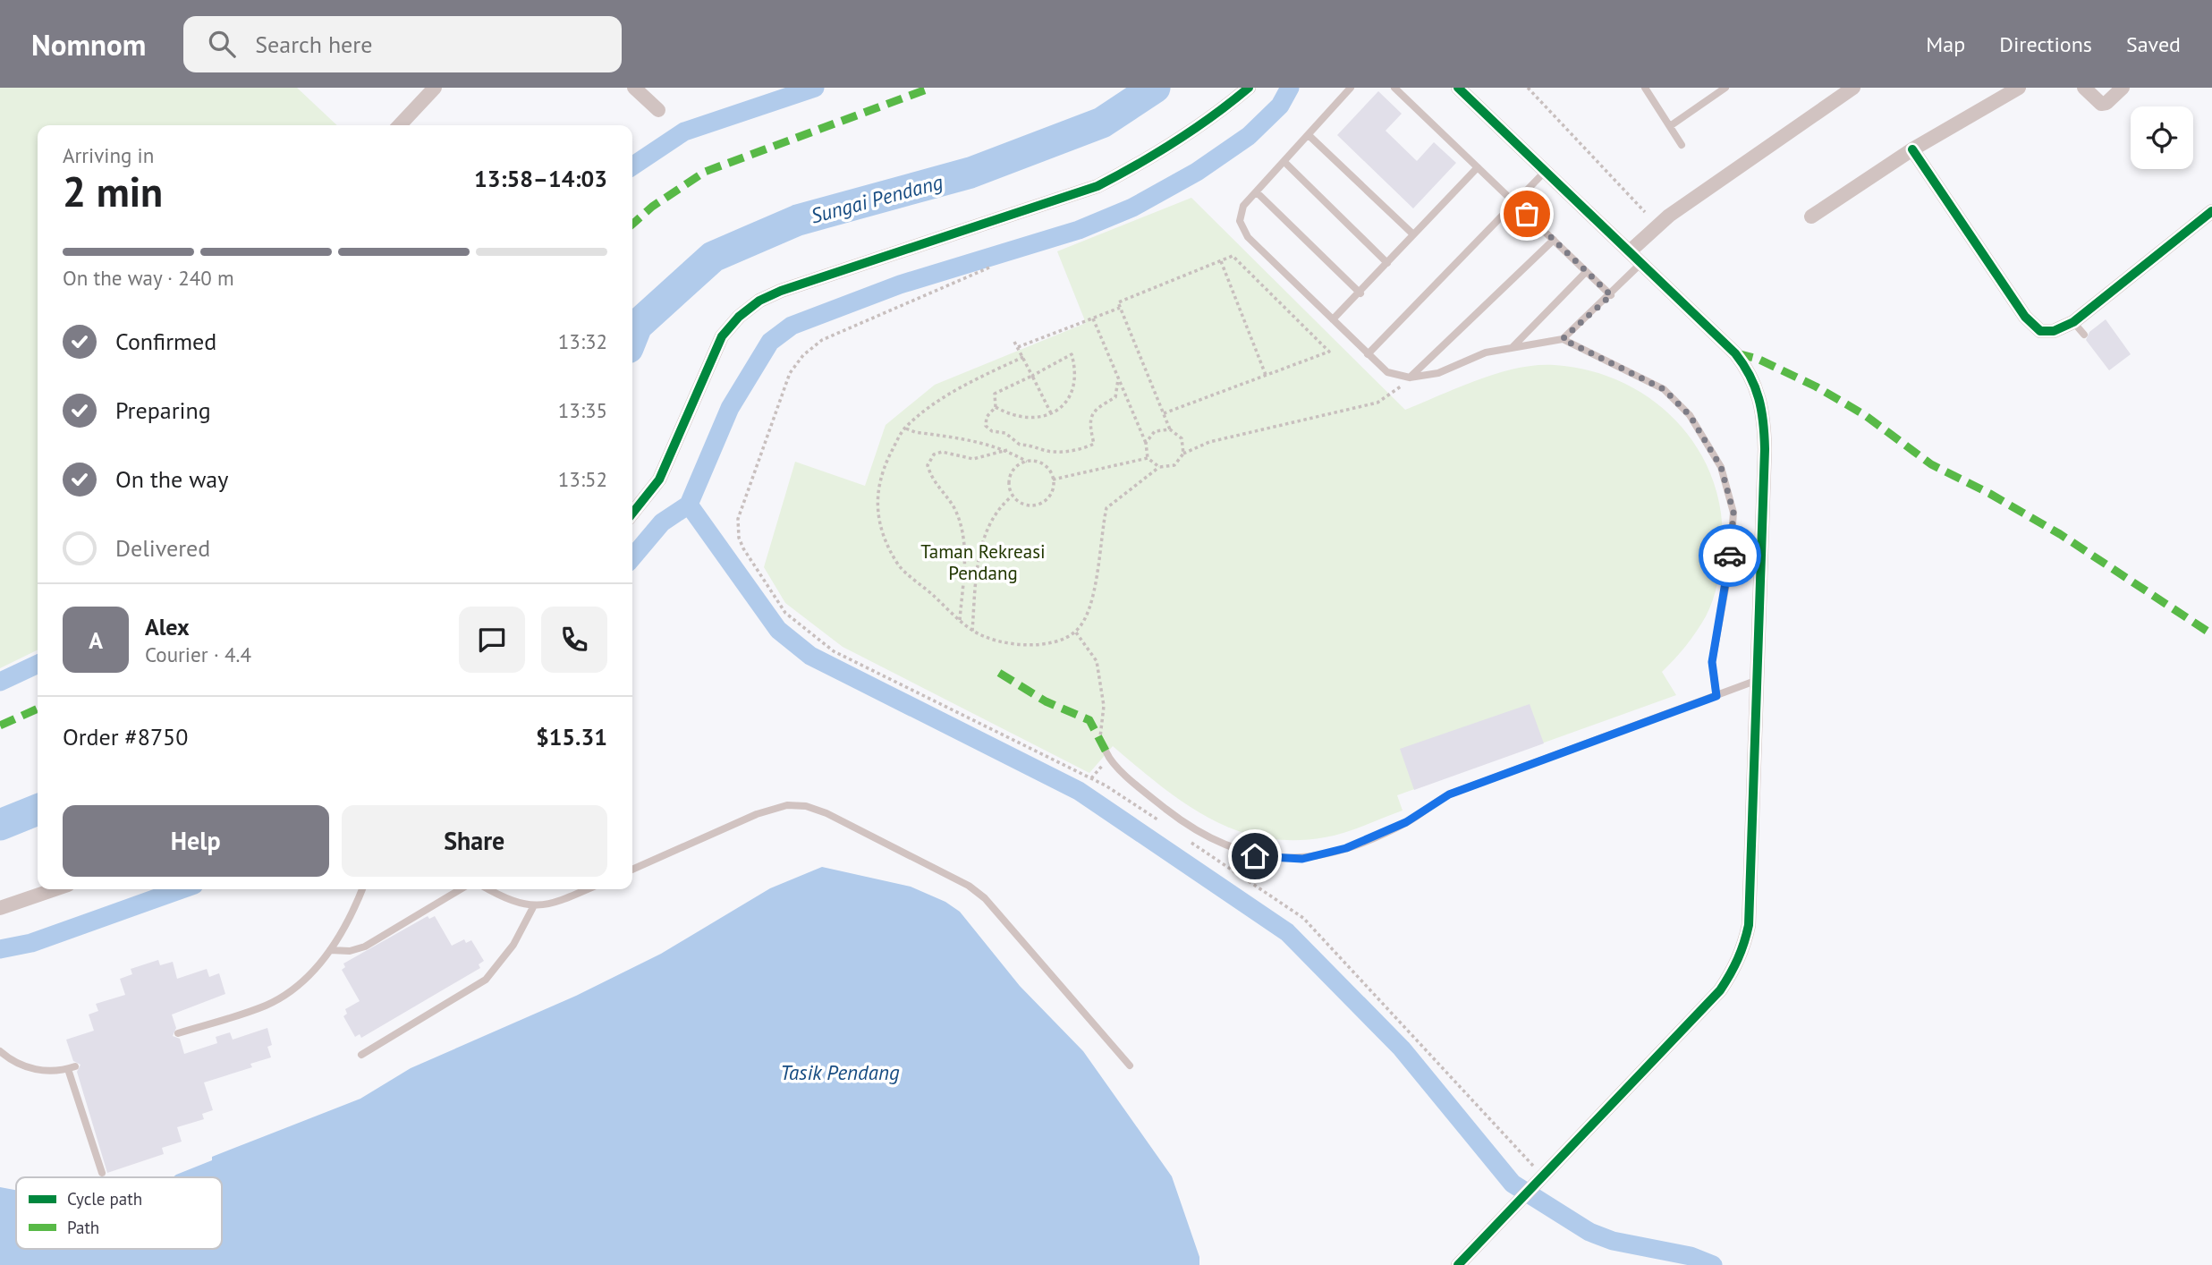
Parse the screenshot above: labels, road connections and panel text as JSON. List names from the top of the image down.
{
  "water": ["Sungai Pendang", "Tasik Pendang"],
  "parks": ["Taman Rekreasi Pendang"],
  "legend": ["Cycle path", "Path"],
  "page": {
    "header": "Nomnom",
    "search": "Search here",
    "nav": ["Map", "Directions", "Saved"],
    "heading": ["2 min", "Arriving in", "13:58–14:03"],
    "panel": [
      "Alex",
      "Courier · 4.4",
      "Order #8750",
      "$15.31"
    ],
    "bar": "On the way · 240 m",
    "list": [
      ["Confirmed", "13:32"],
      ["Preparing", "13:35"],
      ["On the way", "13:52"],
      "Delivered"
    ],
    "round": "A",
    "buttons": ["Help", "Share"]
  }
}
